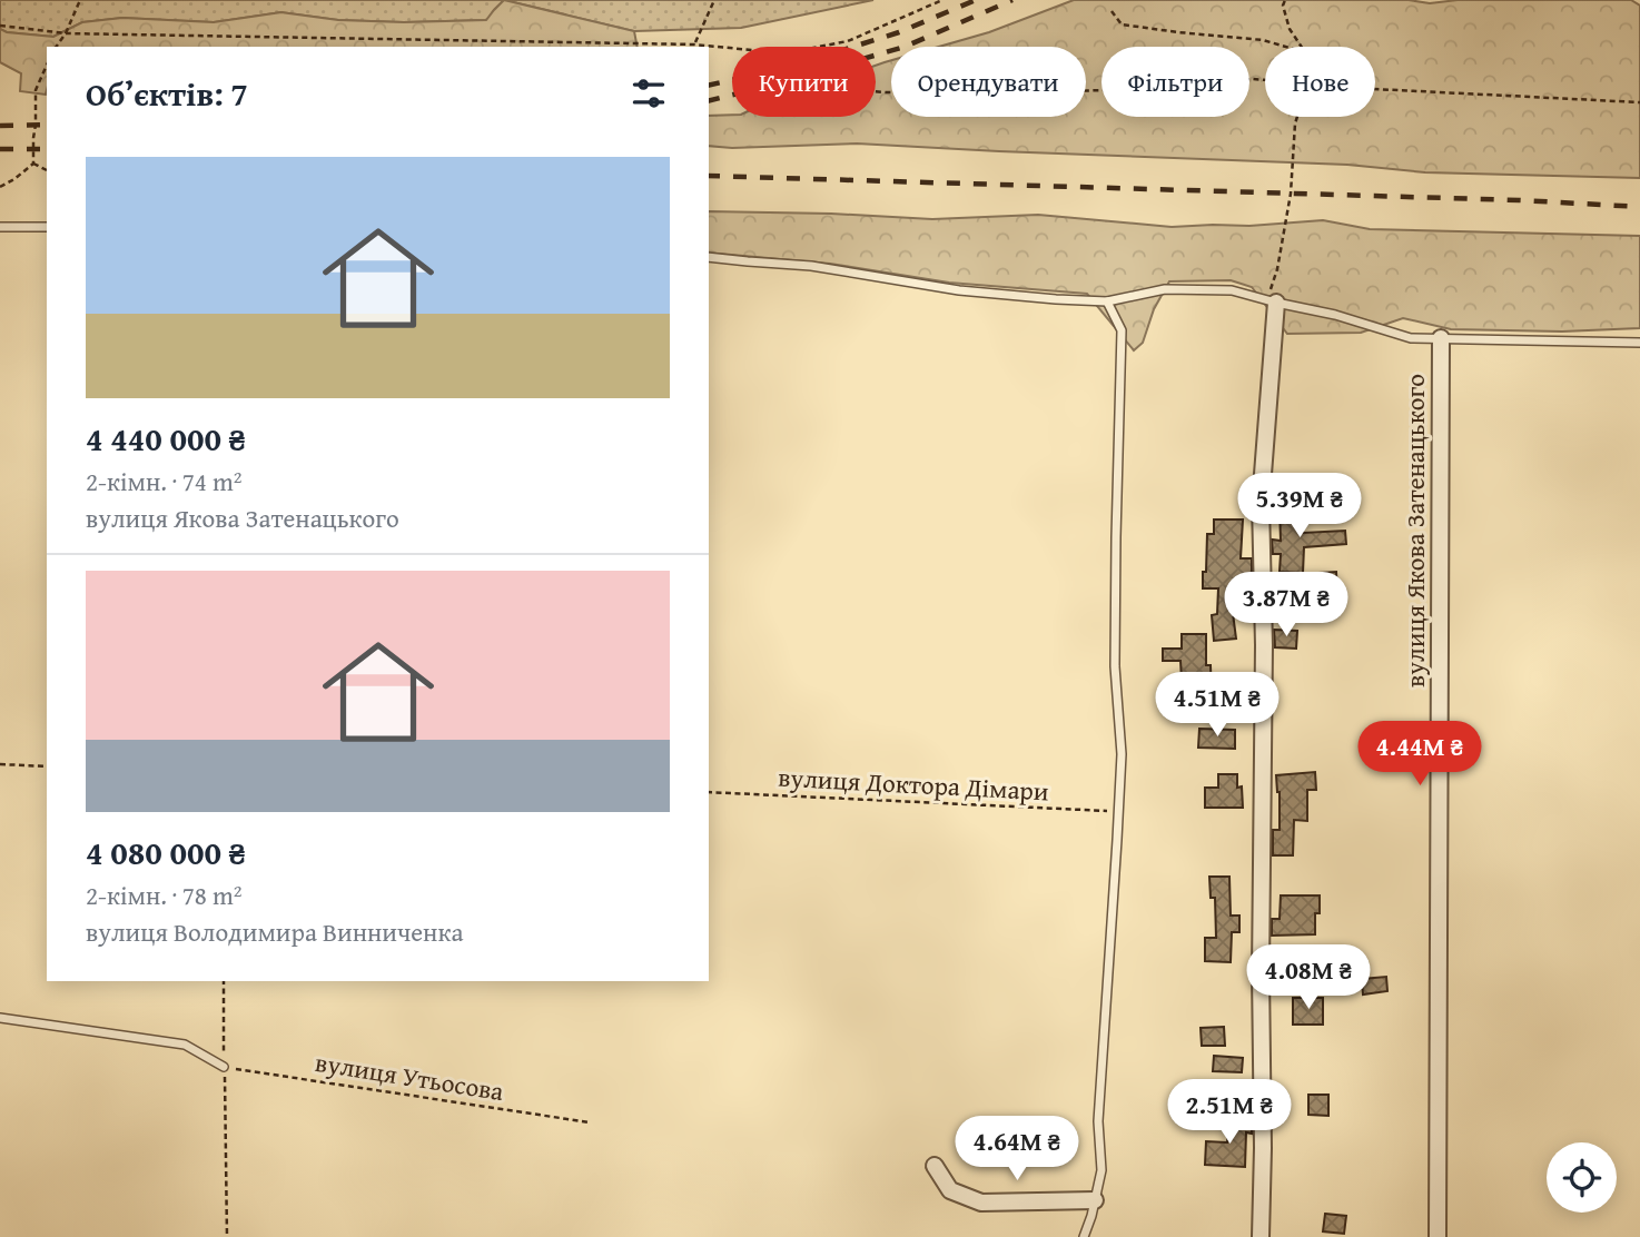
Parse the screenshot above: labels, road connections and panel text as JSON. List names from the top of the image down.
{
  "streets": {
    "street": ["вулиця Якова Затенацького"],
    "path": ["вулиця Доктора Дімари", "вулиця Утьосова"]
  },
  "page": {
    "chip": [
      "Купити",
      "Орендувати",
      "Фільтри",
      "Нове"
    ],
    "heading": "Об’єктів: 7",
    "list": [
      {
        "name": "4 440 000 ₴",
        "note": "2-кімн. · 74 m² · вулиця Якова Затенацького"
      },
      {
        "name": "4 080 000 ₴",
        "note": "2-кімн. · 78 m² · вулиця Володимира Винниченка"
      }
    ],
    "price": [
      "5.39M ₴",
      "3.87M ₴",
      "4.51M ₴",
      "4.44M ₴",
      "4.08M ₴",
      "2.51M ₴",
      "4.64M ₴"
    ]
  }
}
